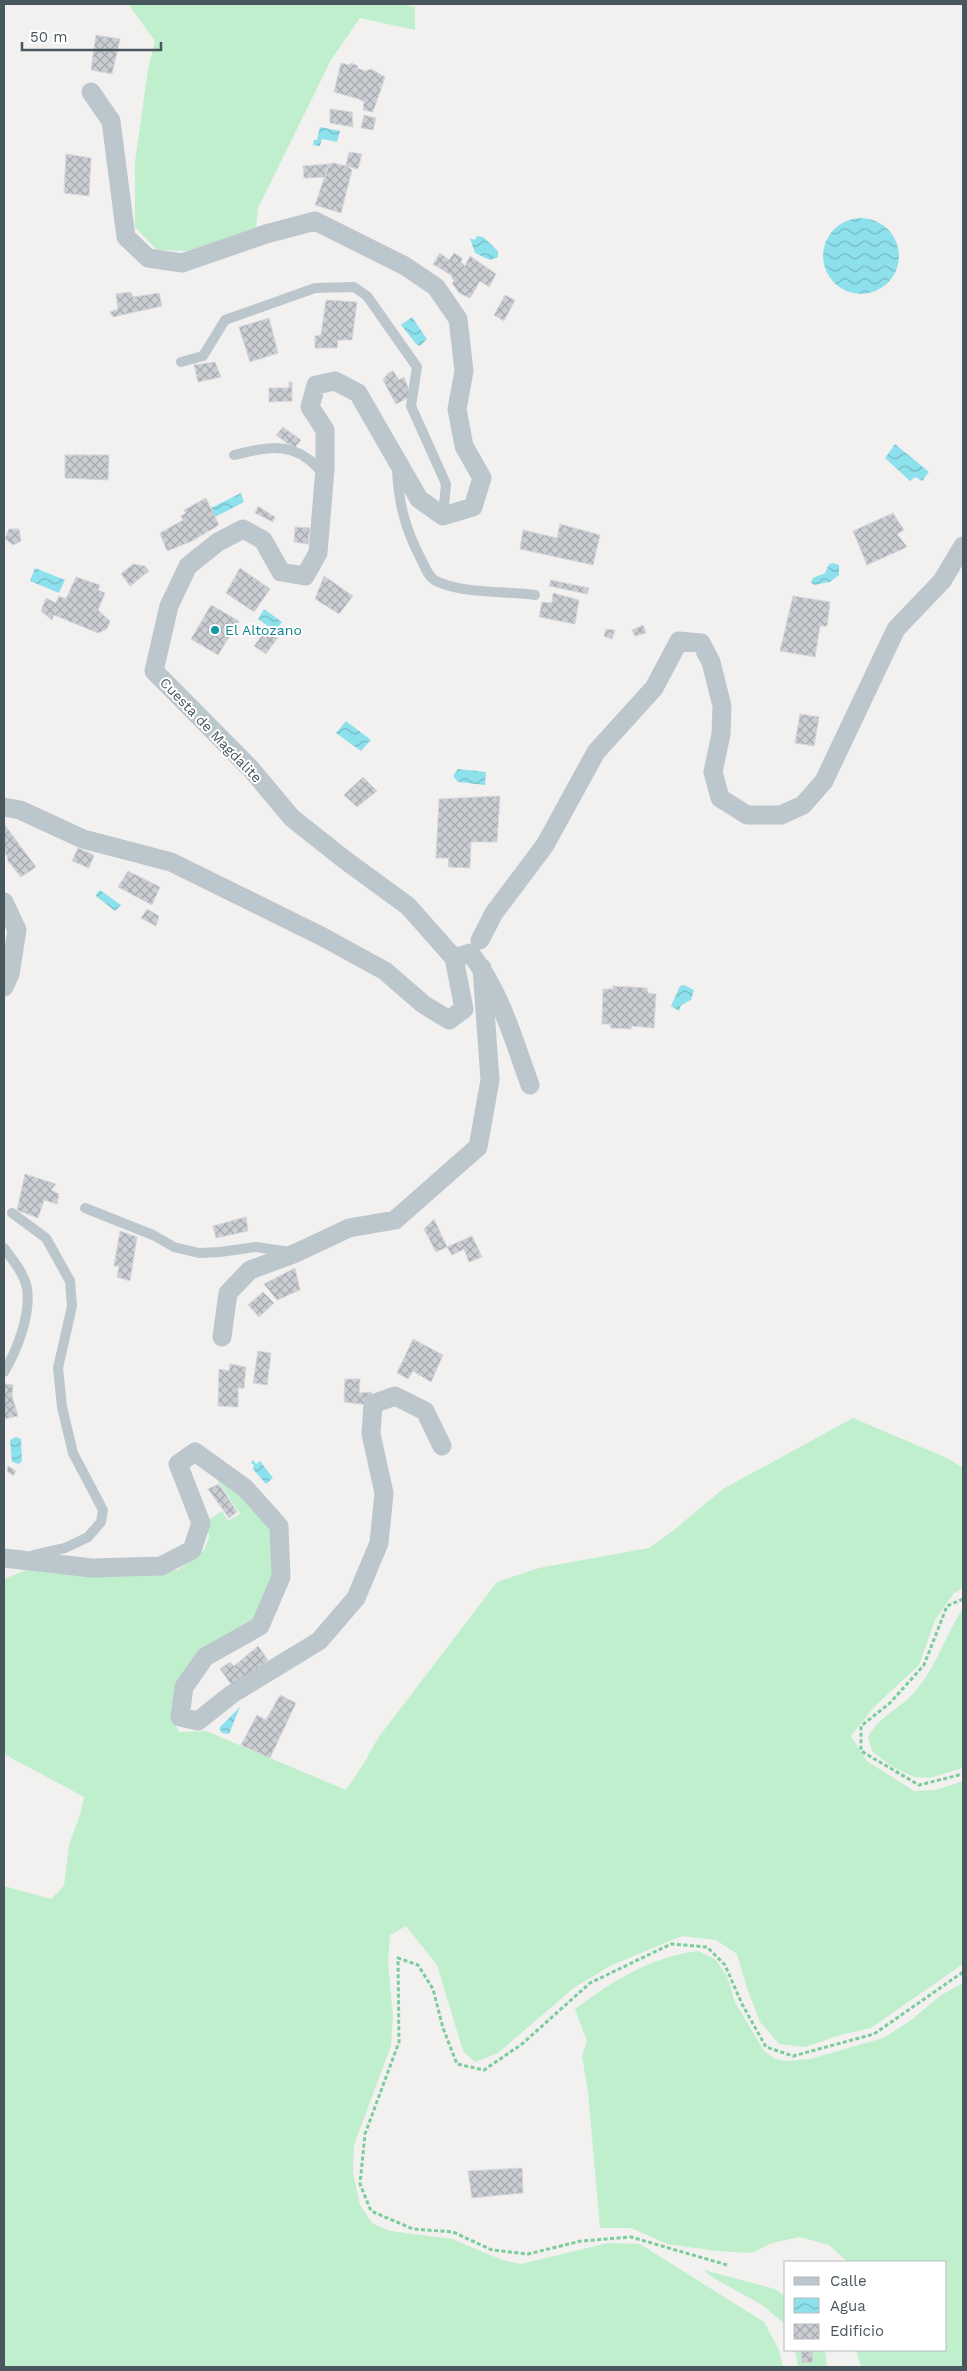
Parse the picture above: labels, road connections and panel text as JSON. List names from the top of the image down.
{
  "streets": {
    "street": ["Cuesta de Magdalite"]
  },
  "places": ["El Altozano"],
  "legend": ["Calle", "Agua", "Edificio"],
  "scale_bar": "50 m"
}
